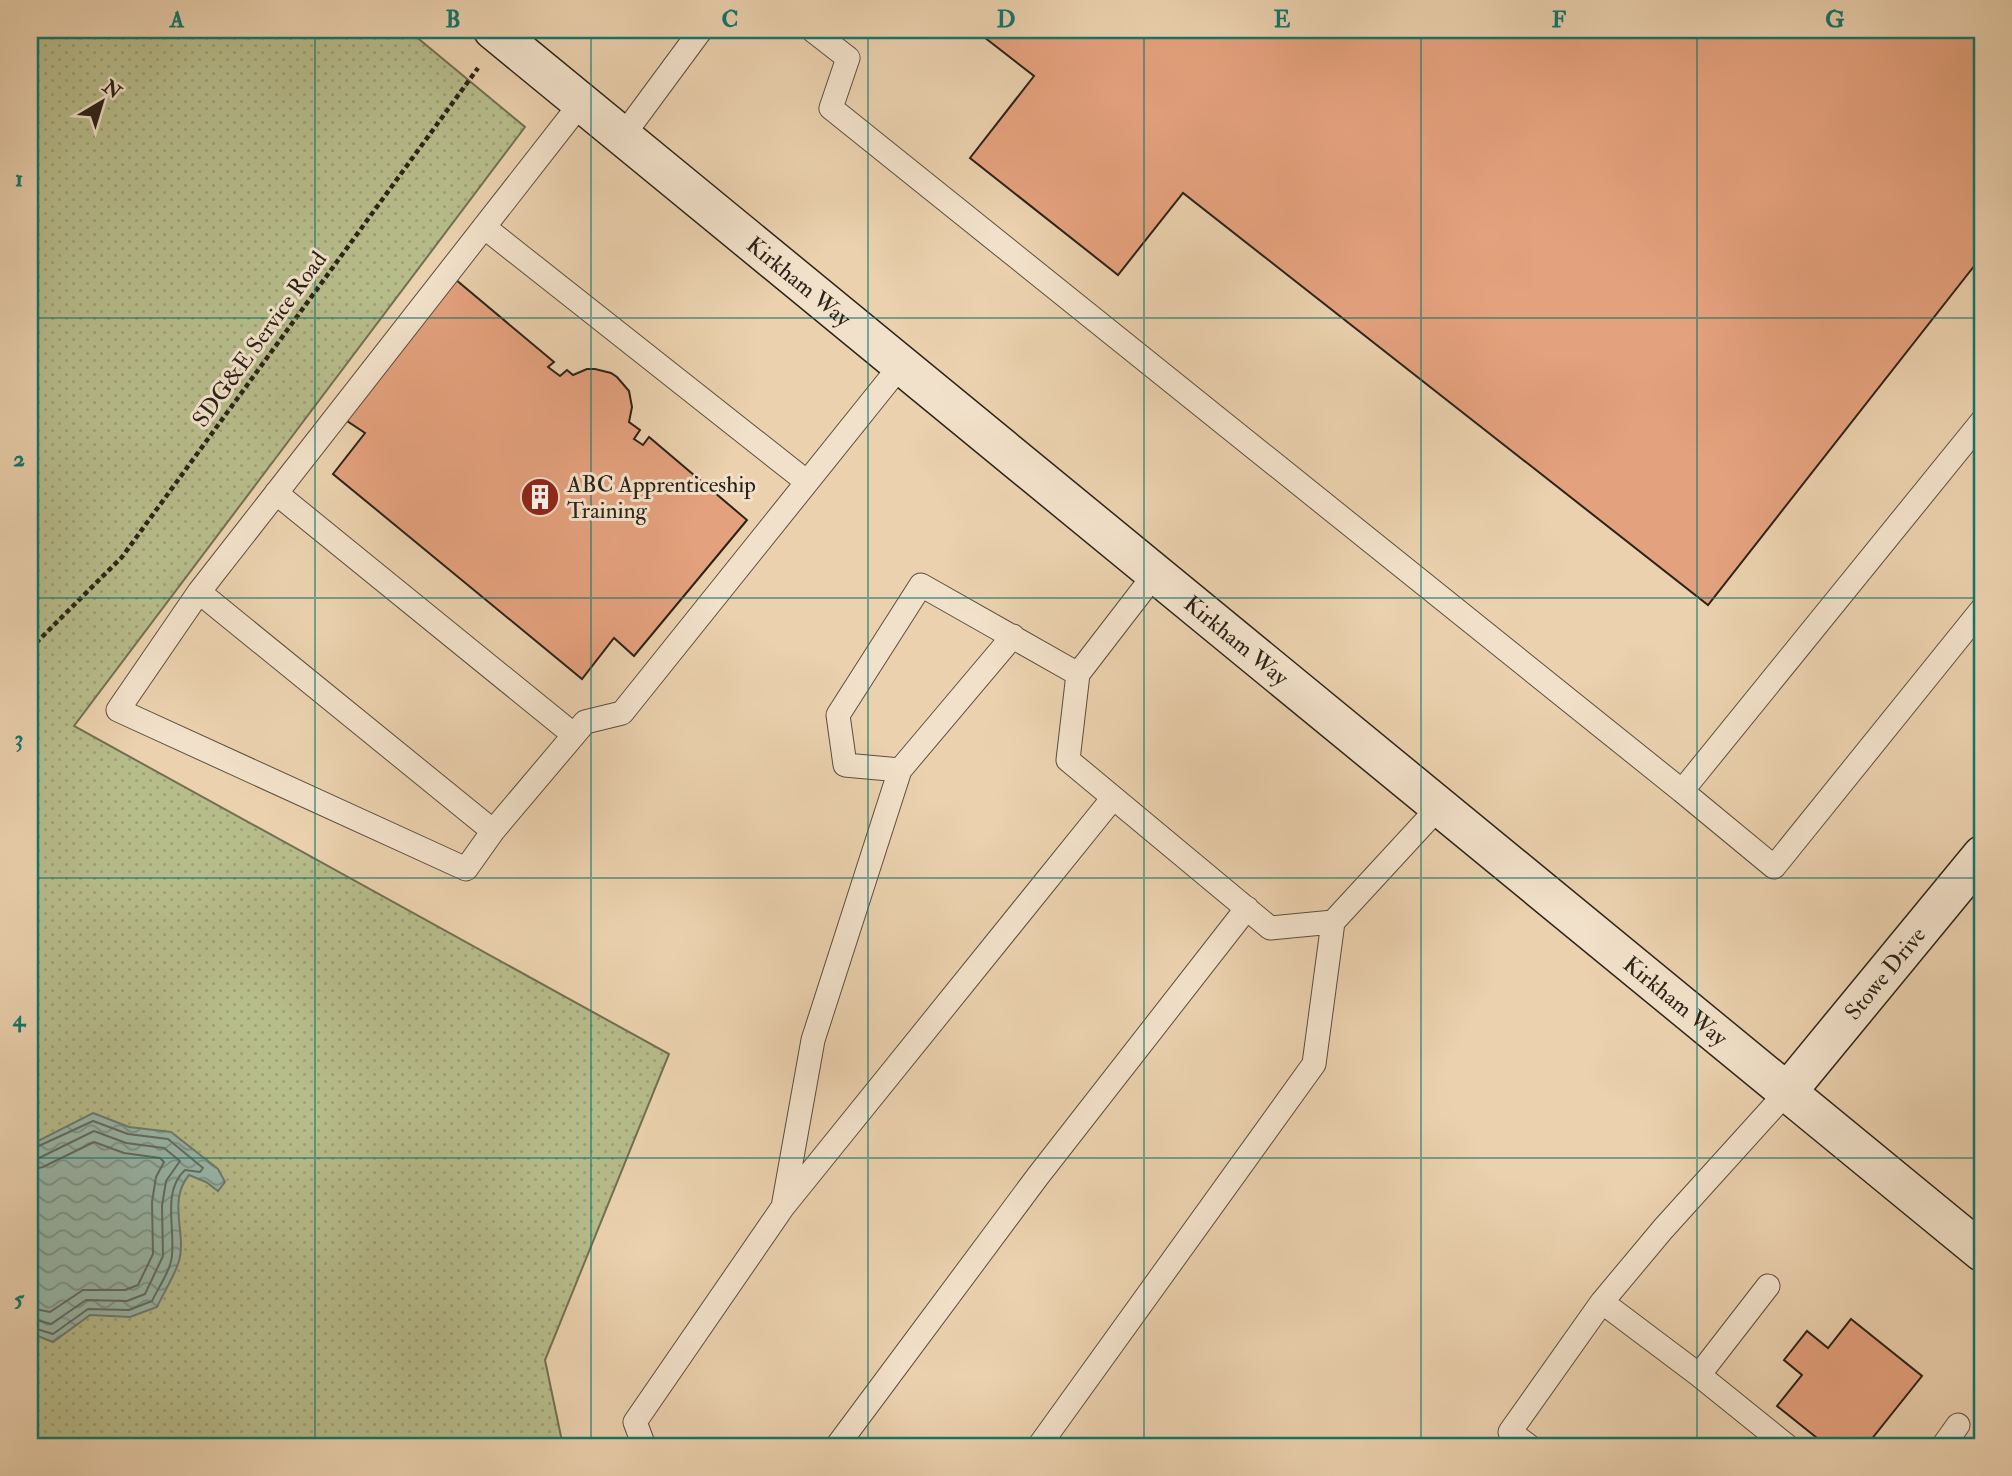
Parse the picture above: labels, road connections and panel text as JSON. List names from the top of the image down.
{
  "streets": {
    "main road": ["Kirkham Way", "Stowe Drive"],
    "path": ["SDG&E Service Road"]
  },
  "crossings": [
    ["Kirkham Way", "SDG&E Service Road"],
    ["Kirkham Way", "Stowe Drive"]
  ],
  "places": {
    "building": ["ABC Apprenticeship Training"]
  },
  "north": "top right",
  "grid": {
    "columns": [
      "A",
      "B",
      "C",
      "D",
      "E",
      "F",
      "G"
    ],
    "rows": [
      "1",
      "2",
      "3",
      "4",
      "5"
    ]
  }
}
